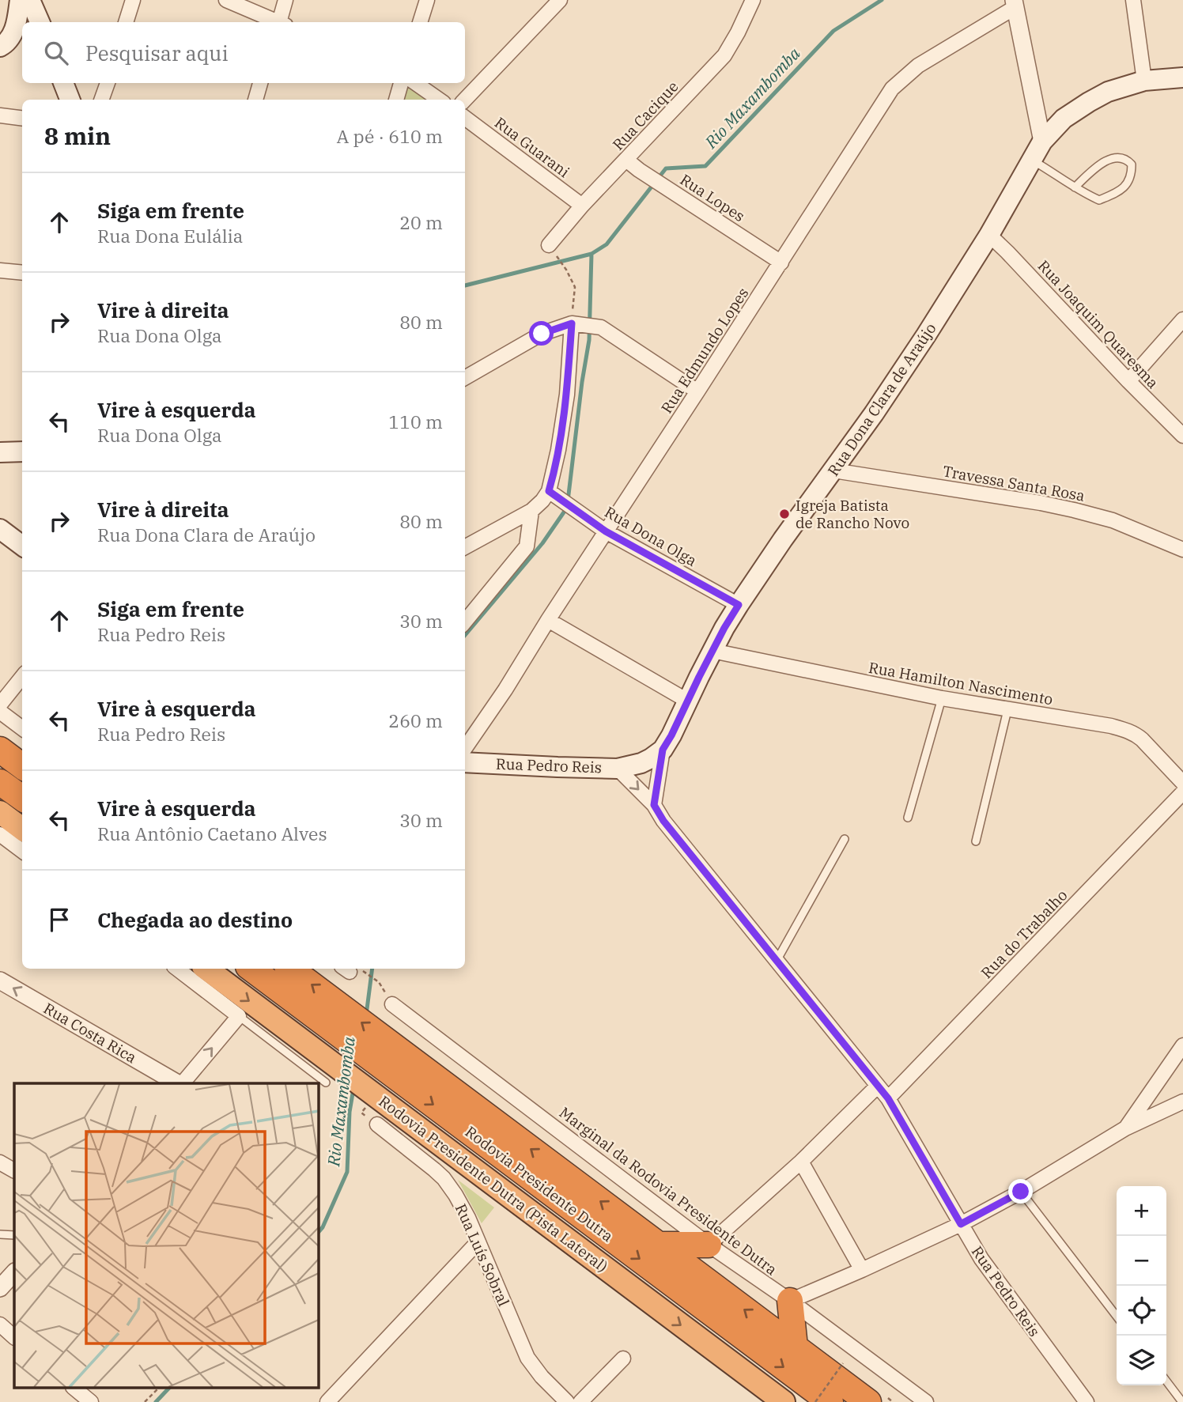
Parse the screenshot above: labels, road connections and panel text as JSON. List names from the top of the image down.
{
  "streets": {
    "highway": ["Rodovia Presidente Dutra (Pista Lateral)", "Rodovia Presidente Dutra"],
    "main road": ["Rua Dona Clara de Araújo", "Rua Pedro Reis"],
    "street": [
      "Rua Cacique",
      "Rua Guarani",
      "Rua Lopes",
      "Rua Joaquim Quaresma",
      "Rua Edmundo Lopes",
      "Travessa Santa Rosa",
      "Rua Dona Olga",
      "Rua Hamilton Nascimento",
      "Rua do Trabalho",
      "Rua Costa Rica",
      "Marginal da Rodovia Presidente Dutra",
      "Rua Luís Sobral"
    ]
  },
  "crossings": [
    ["Rua Cacique", "Rua Guarani"],
    ["Rua Cacique", "Rua Lopes"],
    ["Rua Lopes", "Rua Edmundo Lopes"],
    ["Rua Joaquim Quaresma", "Rua Dona Clara de Araújo"],
    ["Rua Edmundo Lopes", "Rua Dona Olga"],
    ["Rua Dona Clara de Araújo", "Travessa Santa Rosa"],
    ["Rua Dona Clara de Araújo", "Rua Dona Olga"],
    ["Rua Dona Clara de Araújo", "Rua Hamilton Nascimento"],
    ["Rua Pedro Reis", "Rua do Trabalho"]
  ],
  "one_way": ["Rua Costa Rica", "Rodovia Presidente Dutra (Pista Lateral)"],
  "water": ["Rio Maxambomba"],
  "places": ["Igreja Batista de Rancho Novo"],
  "page": {
    "search": "Pesquisar aqui",
    "heading": ["8 min", "A pé · 610 m"],
    "list": [
      ["Siga em frente", "Rua Dona Eulália", "20 m"],
      ["Vire à direita", "Rua Dona Olga", "80 m"],
      ["Vire à esquerda", "Rua Dona Olga", "110 m"],
      ["Vire à direita", "Rua Dona Clara de Araújo", "80 m"],
      ["Siga em frente", "Rua Pedro Reis", "30 m"],
      ["Vire à esquerda", "Rua Pedro Reis", "260 m"],
      ["Vire à esquerda", "Rua Antônio Caetano Alves", "30 m"],
      "Chegada ao destino"
    ],
    "map_buttons": ["+", "−"]
  }
}
